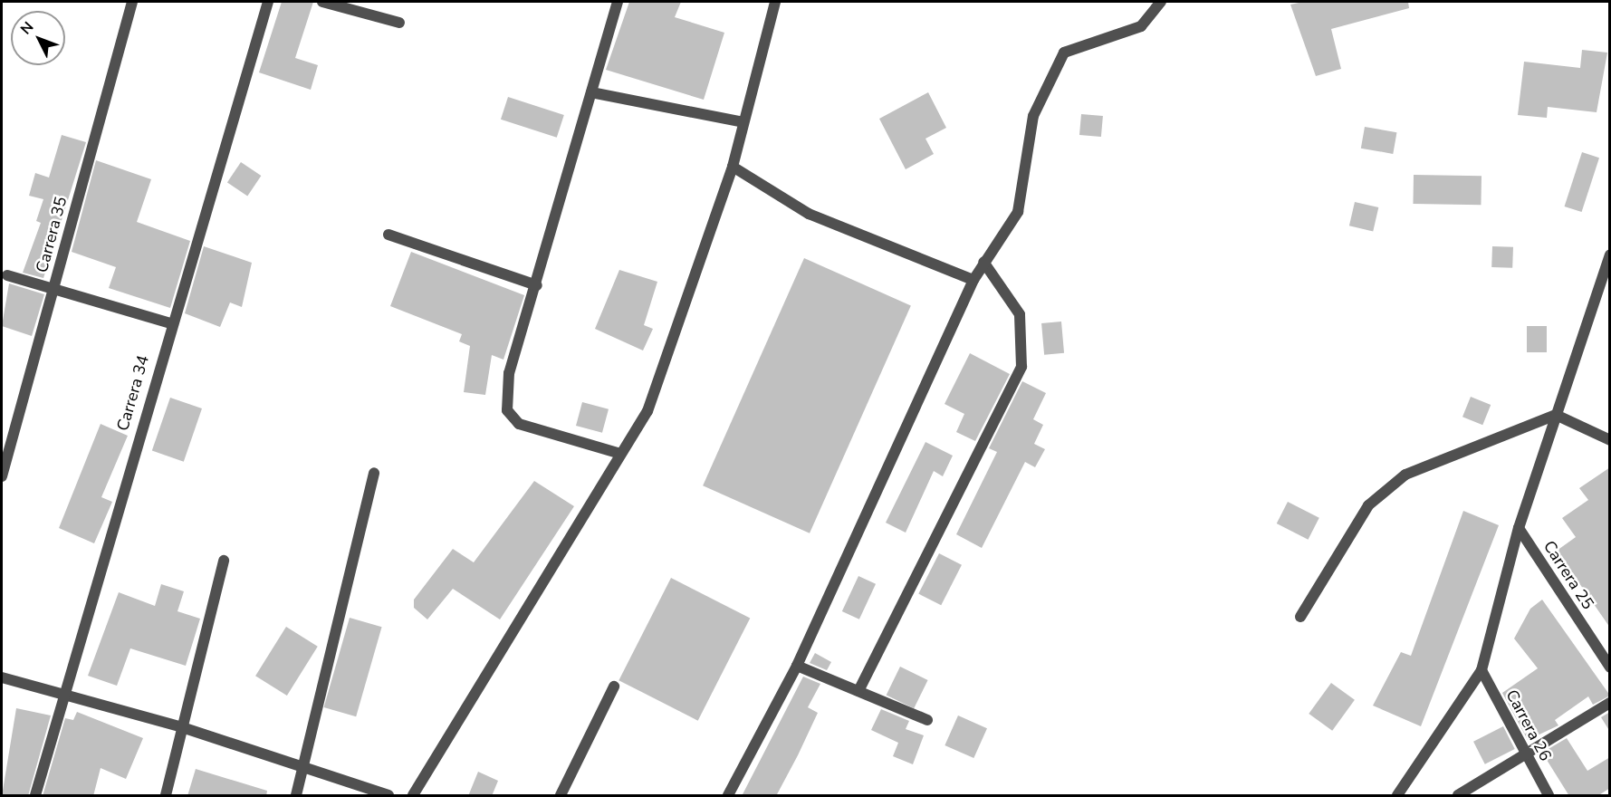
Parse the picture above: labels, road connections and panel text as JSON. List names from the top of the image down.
{
  "streets": {
    "street": [
      "Carrera 35",
      "Carrera 34",
      "Carrera 25",
      "Carrera 26"
    ]
  },
  "north": "top left"
}
